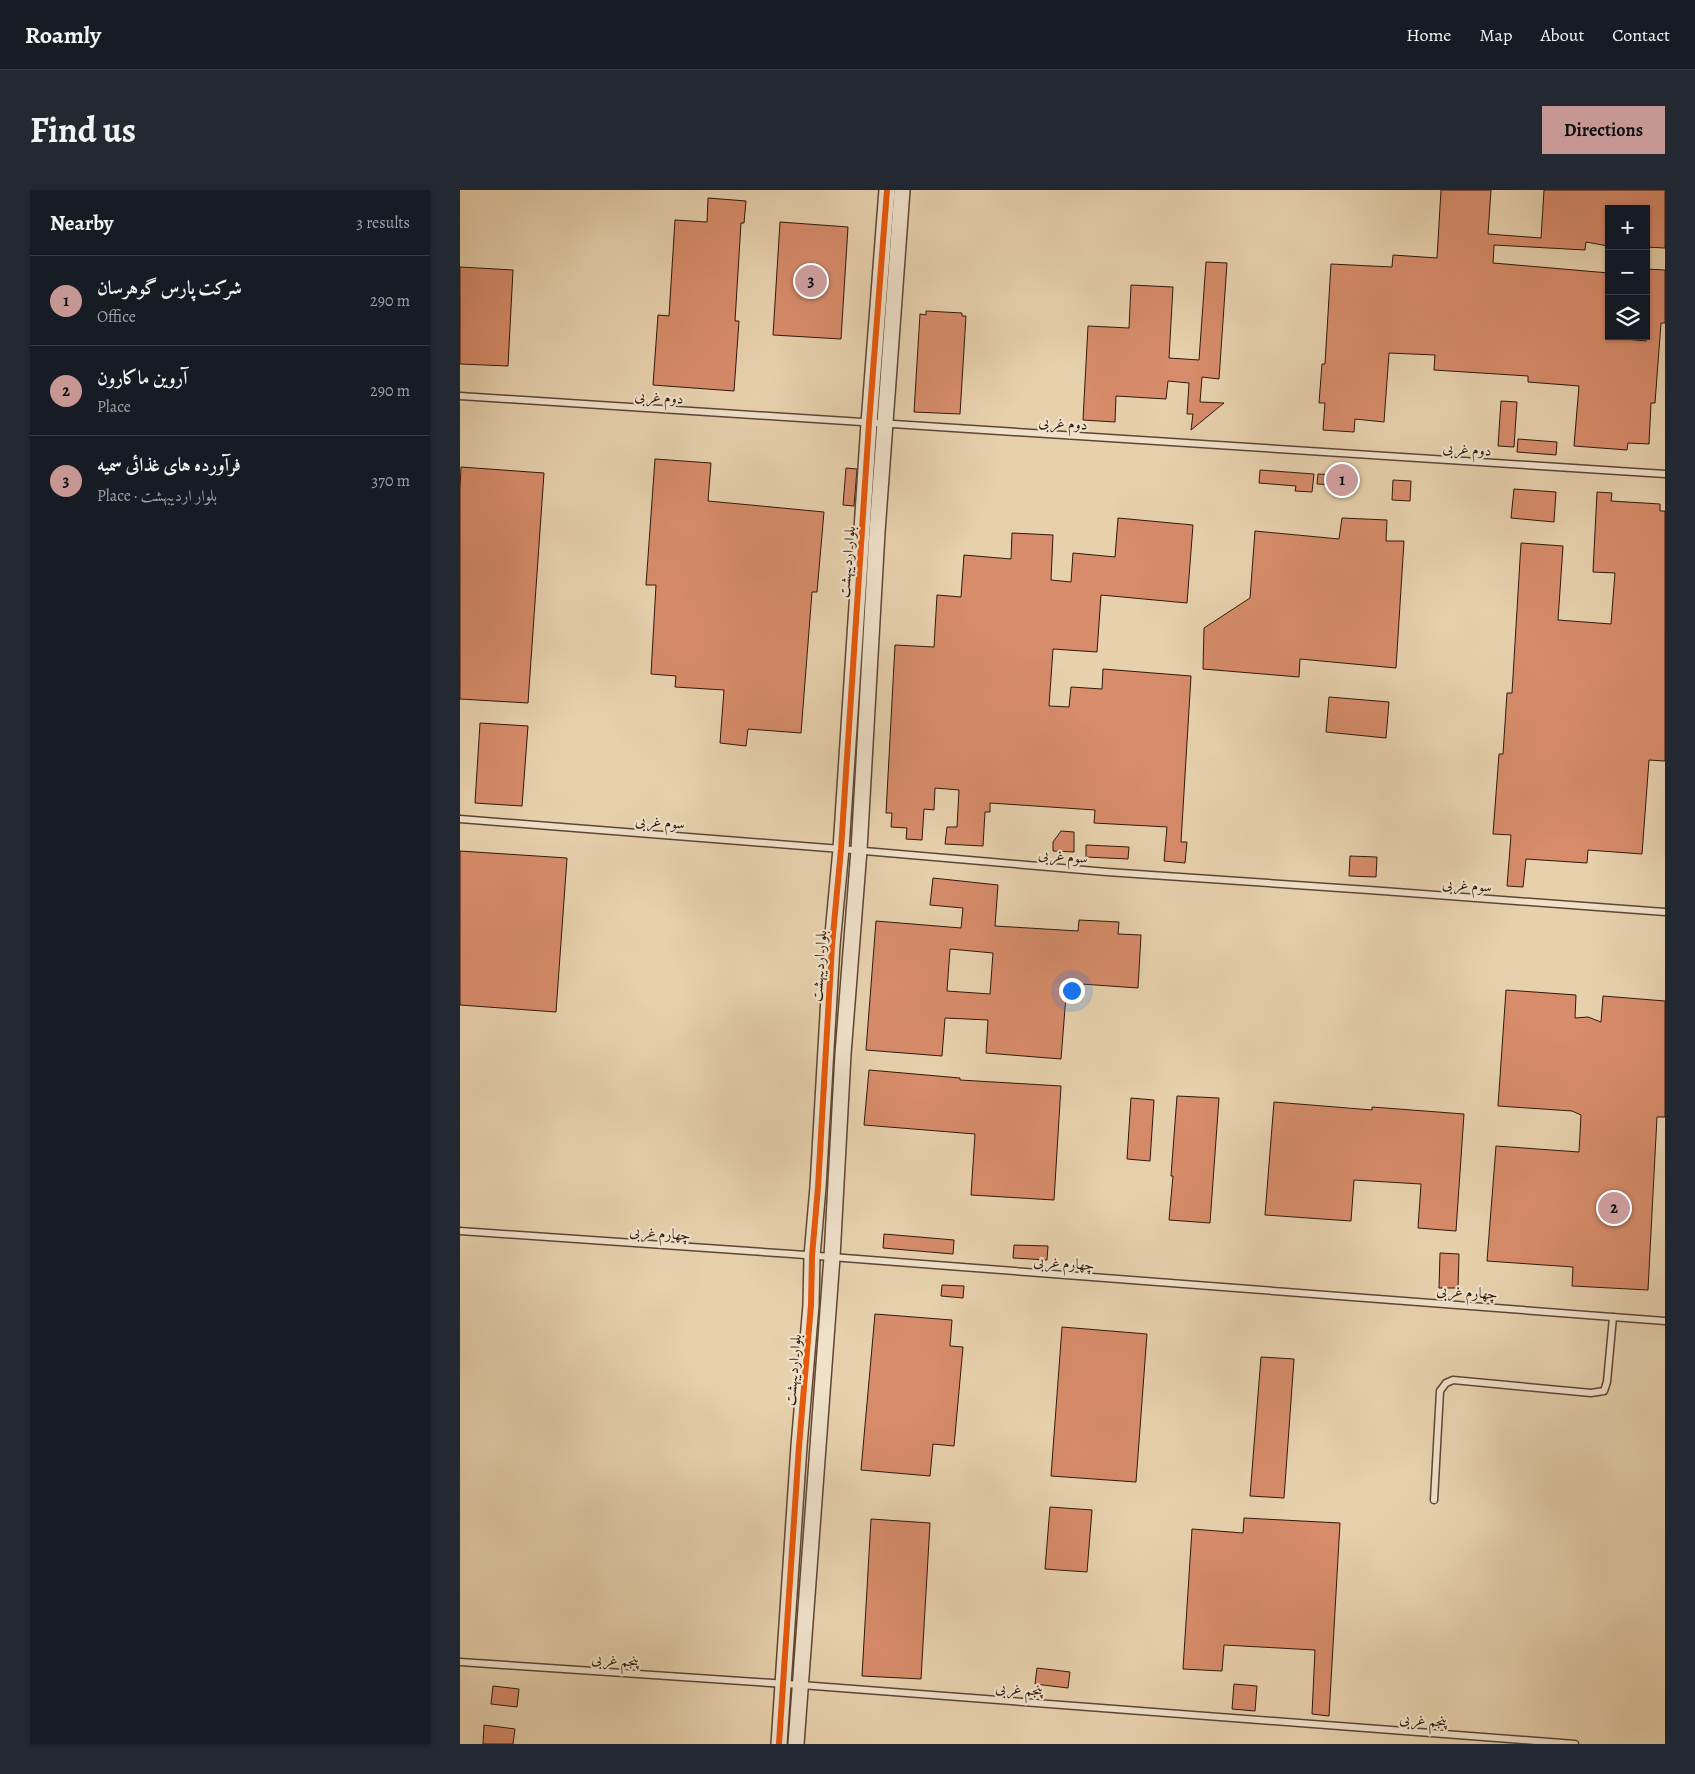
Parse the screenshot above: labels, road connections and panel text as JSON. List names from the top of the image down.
{
  "streets": {
    "street": ["بلوار اردیبهشت"],
    "lane": [
      "دوم غربی",
      "سوم غربی",
      "چهارم غربی",
      "پنجم غربی"
    ]
  },
  "crossings": [
    ["دوم غربی", "بلوار اردیبهشت"],
    ["بلوار اردیبهشت", "سوم غربی"],
    ["بلوار اردیبهشت", "چهارم غربی"],
    ["بلوار اردیبهشت", "پنجم غربی"]
  ],
  "page": {
    "header": "Roamly",
    "nav": [
      "Home",
      "Map",
      "About",
      "Contact"
    ],
    "title": "Find us",
    "buttons": "Directions",
    "heading": ["Nearby", "3 results"],
    "map_buttons": ["+", "−"],
    "list": [
      {
        "mark": "1",
        "name": "شرکت پارس گوهرسان",
        "note": "Office",
        "value": "290 m"
      },
      {
        "mark": "2",
        "name": "آروین ماکارون",
        "note": "Place",
        "value": "290 m"
      },
      {
        "mark": "3",
        "name": "فرآورده های غذائی سمیه",
        "note": "Place · بلوار اردیبهشت",
        "value": "370 m"
      }
    ],
    "pins": ["3", "1", "2"]
  }
}
